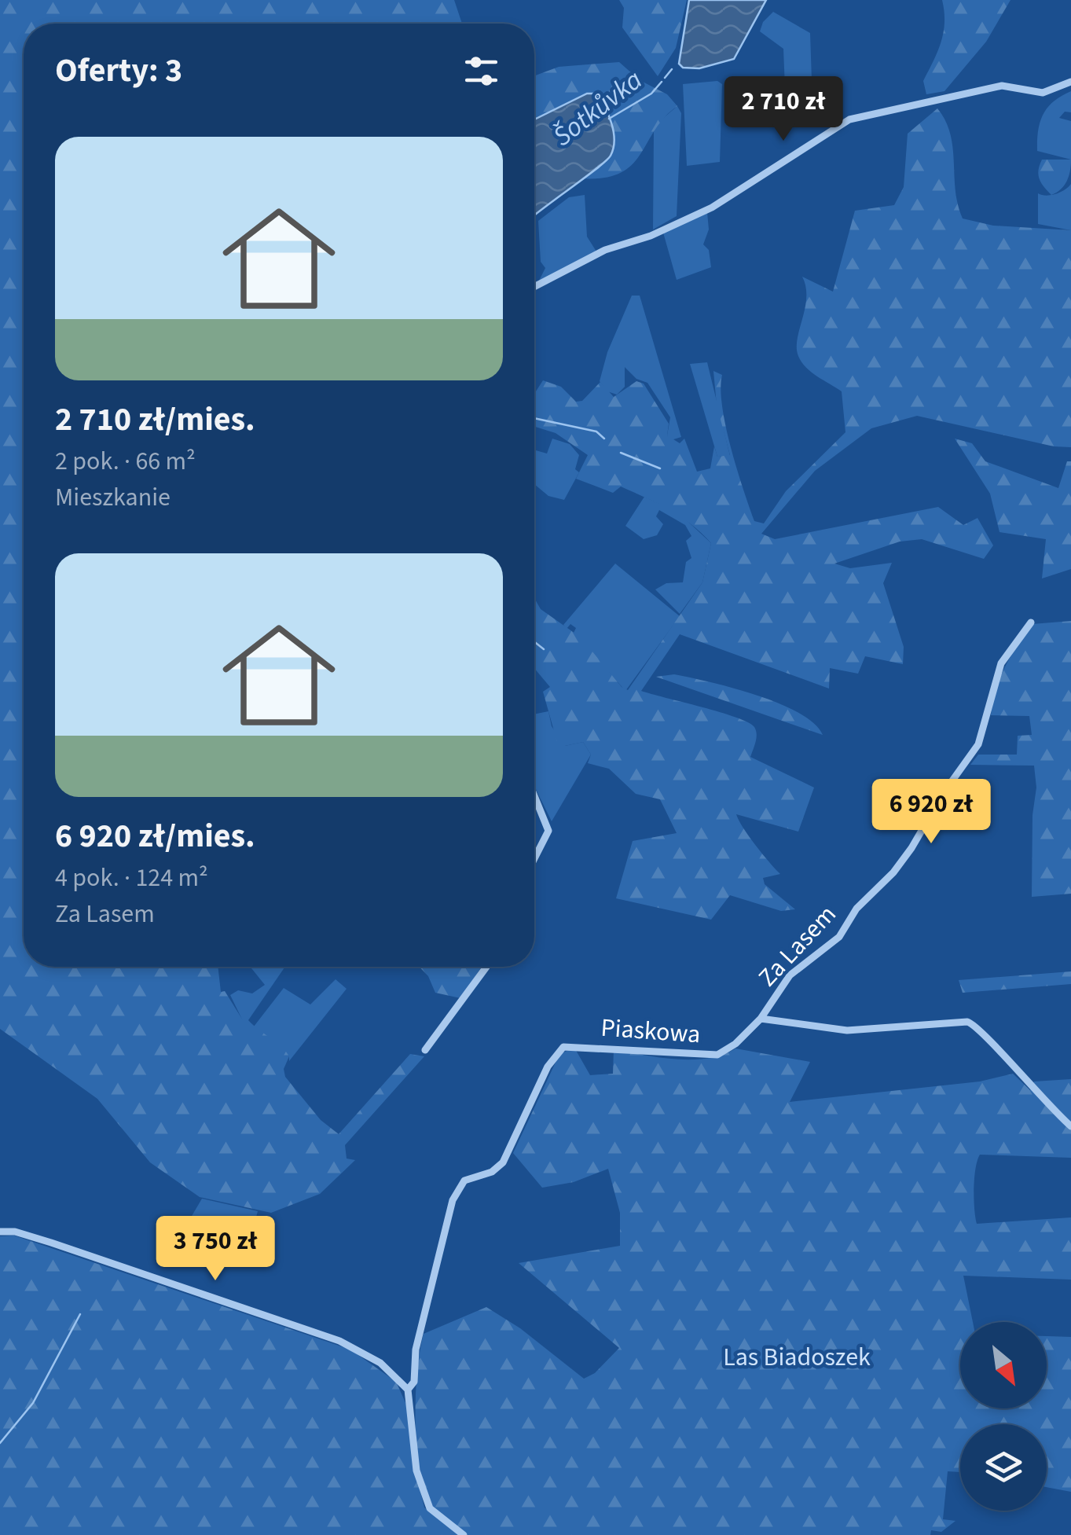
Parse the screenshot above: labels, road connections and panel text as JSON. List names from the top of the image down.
{
  "streets": {
    "street": ["Za Lasem", "Piaskowa"]
  },
  "crossings": [
    ["Za Lasem", "Piaskowa"]
  ],
  "water": ["Šotkůvka"],
  "parks": ["Las Biadoszek"],
  "north": "bottom right",
  "page": {
    "heading": "Oferty: 3",
    "price": ["2 710 zł", "6 920 zł", "3 750 zł"],
    "list": [
      {
        "name": "2 710 zł/mies.",
        "note": "2 pok. · 66 m² · Mieszkanie"
      },
      {
        "name": "6 920 zł/mies.",
        "note": "4 pok. · 124 m² · Za Lasem"
      }
    ]
  }
}
